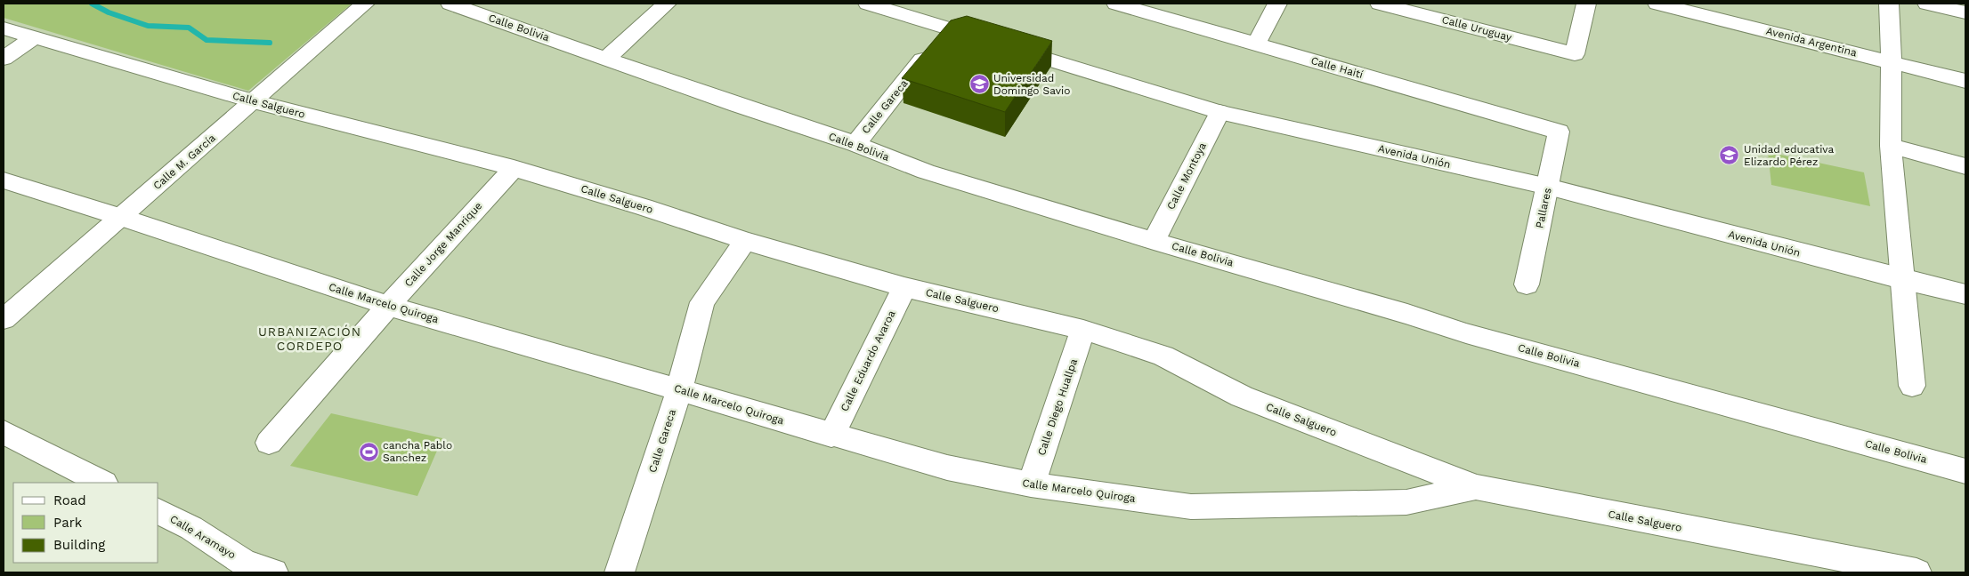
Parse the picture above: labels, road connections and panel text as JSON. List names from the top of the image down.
{
  "streets": {
    "street": [
      "Calle Bolivia",
      "Calle Uruguay",
      "Avenida Argentina",
      "Calle Haití",
      "Calle Salguero",
      "Calle Gareca",
      "Avenida Unión",
      "Calle M. García",
      "Calle Montoya",
      "Pallares",
      "Calle Jorge Manrique",
      "Calle Marcelo Quiroga",
      "Calle Eduardo Avaroa",
      "Calle Diego Huallpa",
      "Calle Aramayo"
    ]
  },
  "crossings": [
    ["Calle Bolivia", "Calle Gareca"],
    ["Calle Bolivia", "Calle Montoya"],
    ["Calle Haití", "Pallares"],
    ["Calle Salguero", "Calle Gareca"],
    ["Calle Salguero", "Calle M. García"],
    ["Calle Salguero", "Calle Jorge Manrique"],
    ["Calle Salguero", "Calle Marcelo Quiroga"],
    ["Calle Salguero", "Calle Eduardo Avaroa"],
    ["Calle Salguero", "Calle Diego Huallpa"],
    ["Calle Gareca", "Avenida Unión"],
    ["Calle Gareca", "Calle Marcelo Quiroga"],
    ["Avenida Unión", "Calle Montoya"],
    ["Avenida Unión", "Pallares"],
    ["Calle M. García", "Calle Marcelo Quiroga"],
    ["Calle Jorge Manrique", "Calle Marcelo Quiroga"],
    ["Calle Marcelo Quiroga", "Calle Eduardo Avaroa"],
    ["Calle Marcelo Quiroga", "Calle Diego Huallpa"]
  ],
  "districts": ["URBANIZACIÓN CORDEPO"],
  "places": {
    "school or university": ["Universidad Domingo Savio", "Unidad educativa Elizardo Pérez"],
    "sports": ["cancha Pablo Sanchez"]
  },
  "legend": ["Road", "Park", "Building"]
}
